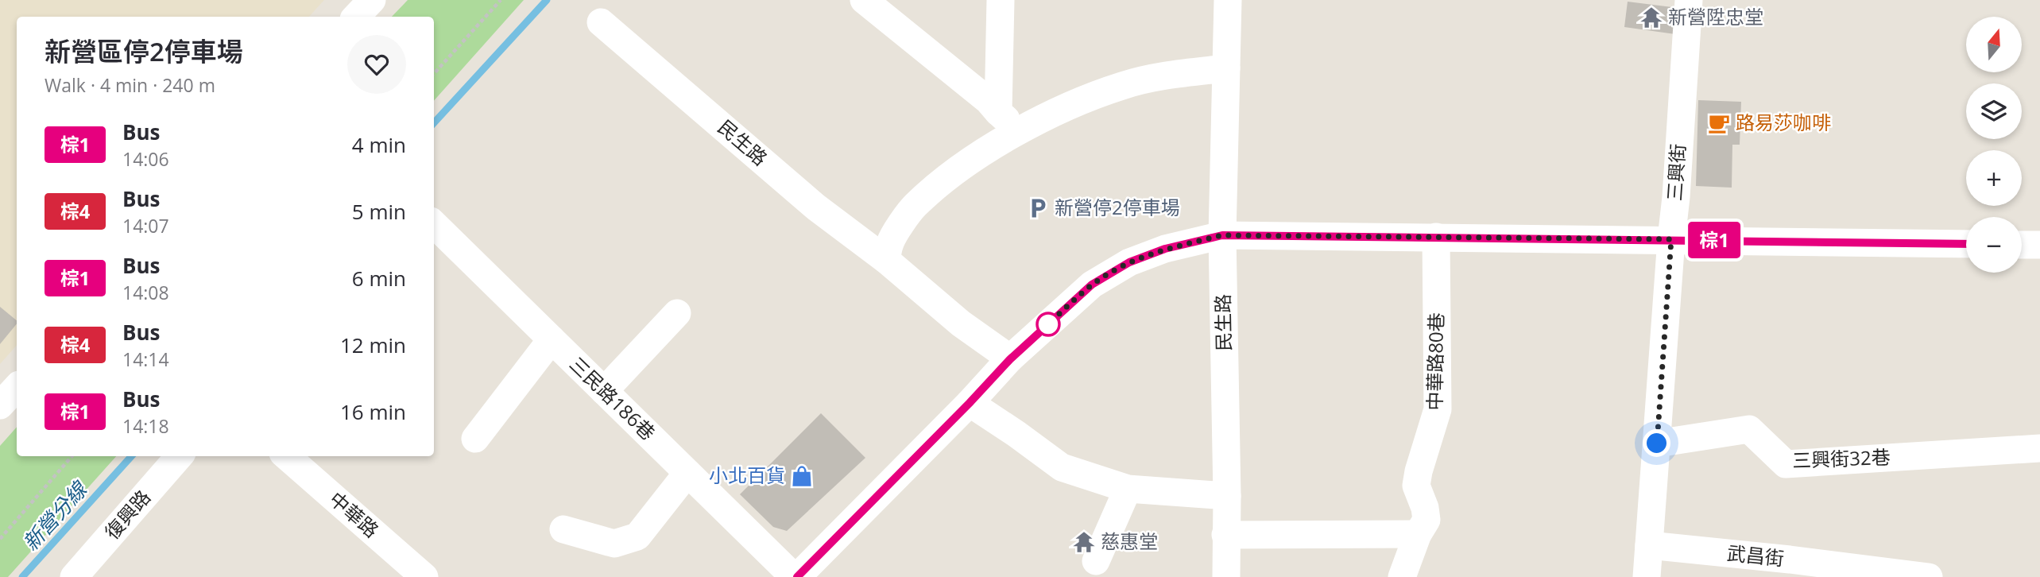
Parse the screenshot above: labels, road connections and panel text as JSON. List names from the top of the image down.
{
  "streets": {
    "street": [
      "民生路",
      "三興街",
      "中華路80巷",
      "三民路186巷",
      "三興街32巷",
      "復興路",
      "中華路",
      "武昌街"
    ]
  },
  "crossings": [
    ["三興街", "三興街32巷"],
    ["三興街", "武昌街"]
  ],
  "water": ["新營分線"],
  "places": {
    "temple": ["新營陞忠堂", "慈惠堂"],
    "cafe": ["路易莎咖啡"],
    "parking": ["新營停2停車場"],
    "shop": ["小北百貨"]
  },
  "lines": ["bus line 棕1"],
  "north": "top",
  "page": {
    "on_map": "棕1",
    "map_buttons": ["+", "−"],
    "heading": ["新營區停2停車場", "Walk · 4 min · 240 m"],
    "list": [
      {
        "mark": "棕1",
        "name": "Bus",
        "note": "14:06",
        "value": "4 min"
      },
      {
        "mark": "棕4",
        "name": "Bus",
        "note": "14:07",
        "value": "5 min"
      },
      {
        "mark": "棕1",
        "name": "Bus",
        "note": "14:08",
        "value": "6 min"
      },
      {
        "mark": "棕4",
        "name": "Bus",
        "note": "14:14",
        "value": "12 min"
      },
      {
        "mark": "棕1",
        "name": "Bus",
        "note": "14:18",
        "value": "16 min"
      }
    ]
  }
}
